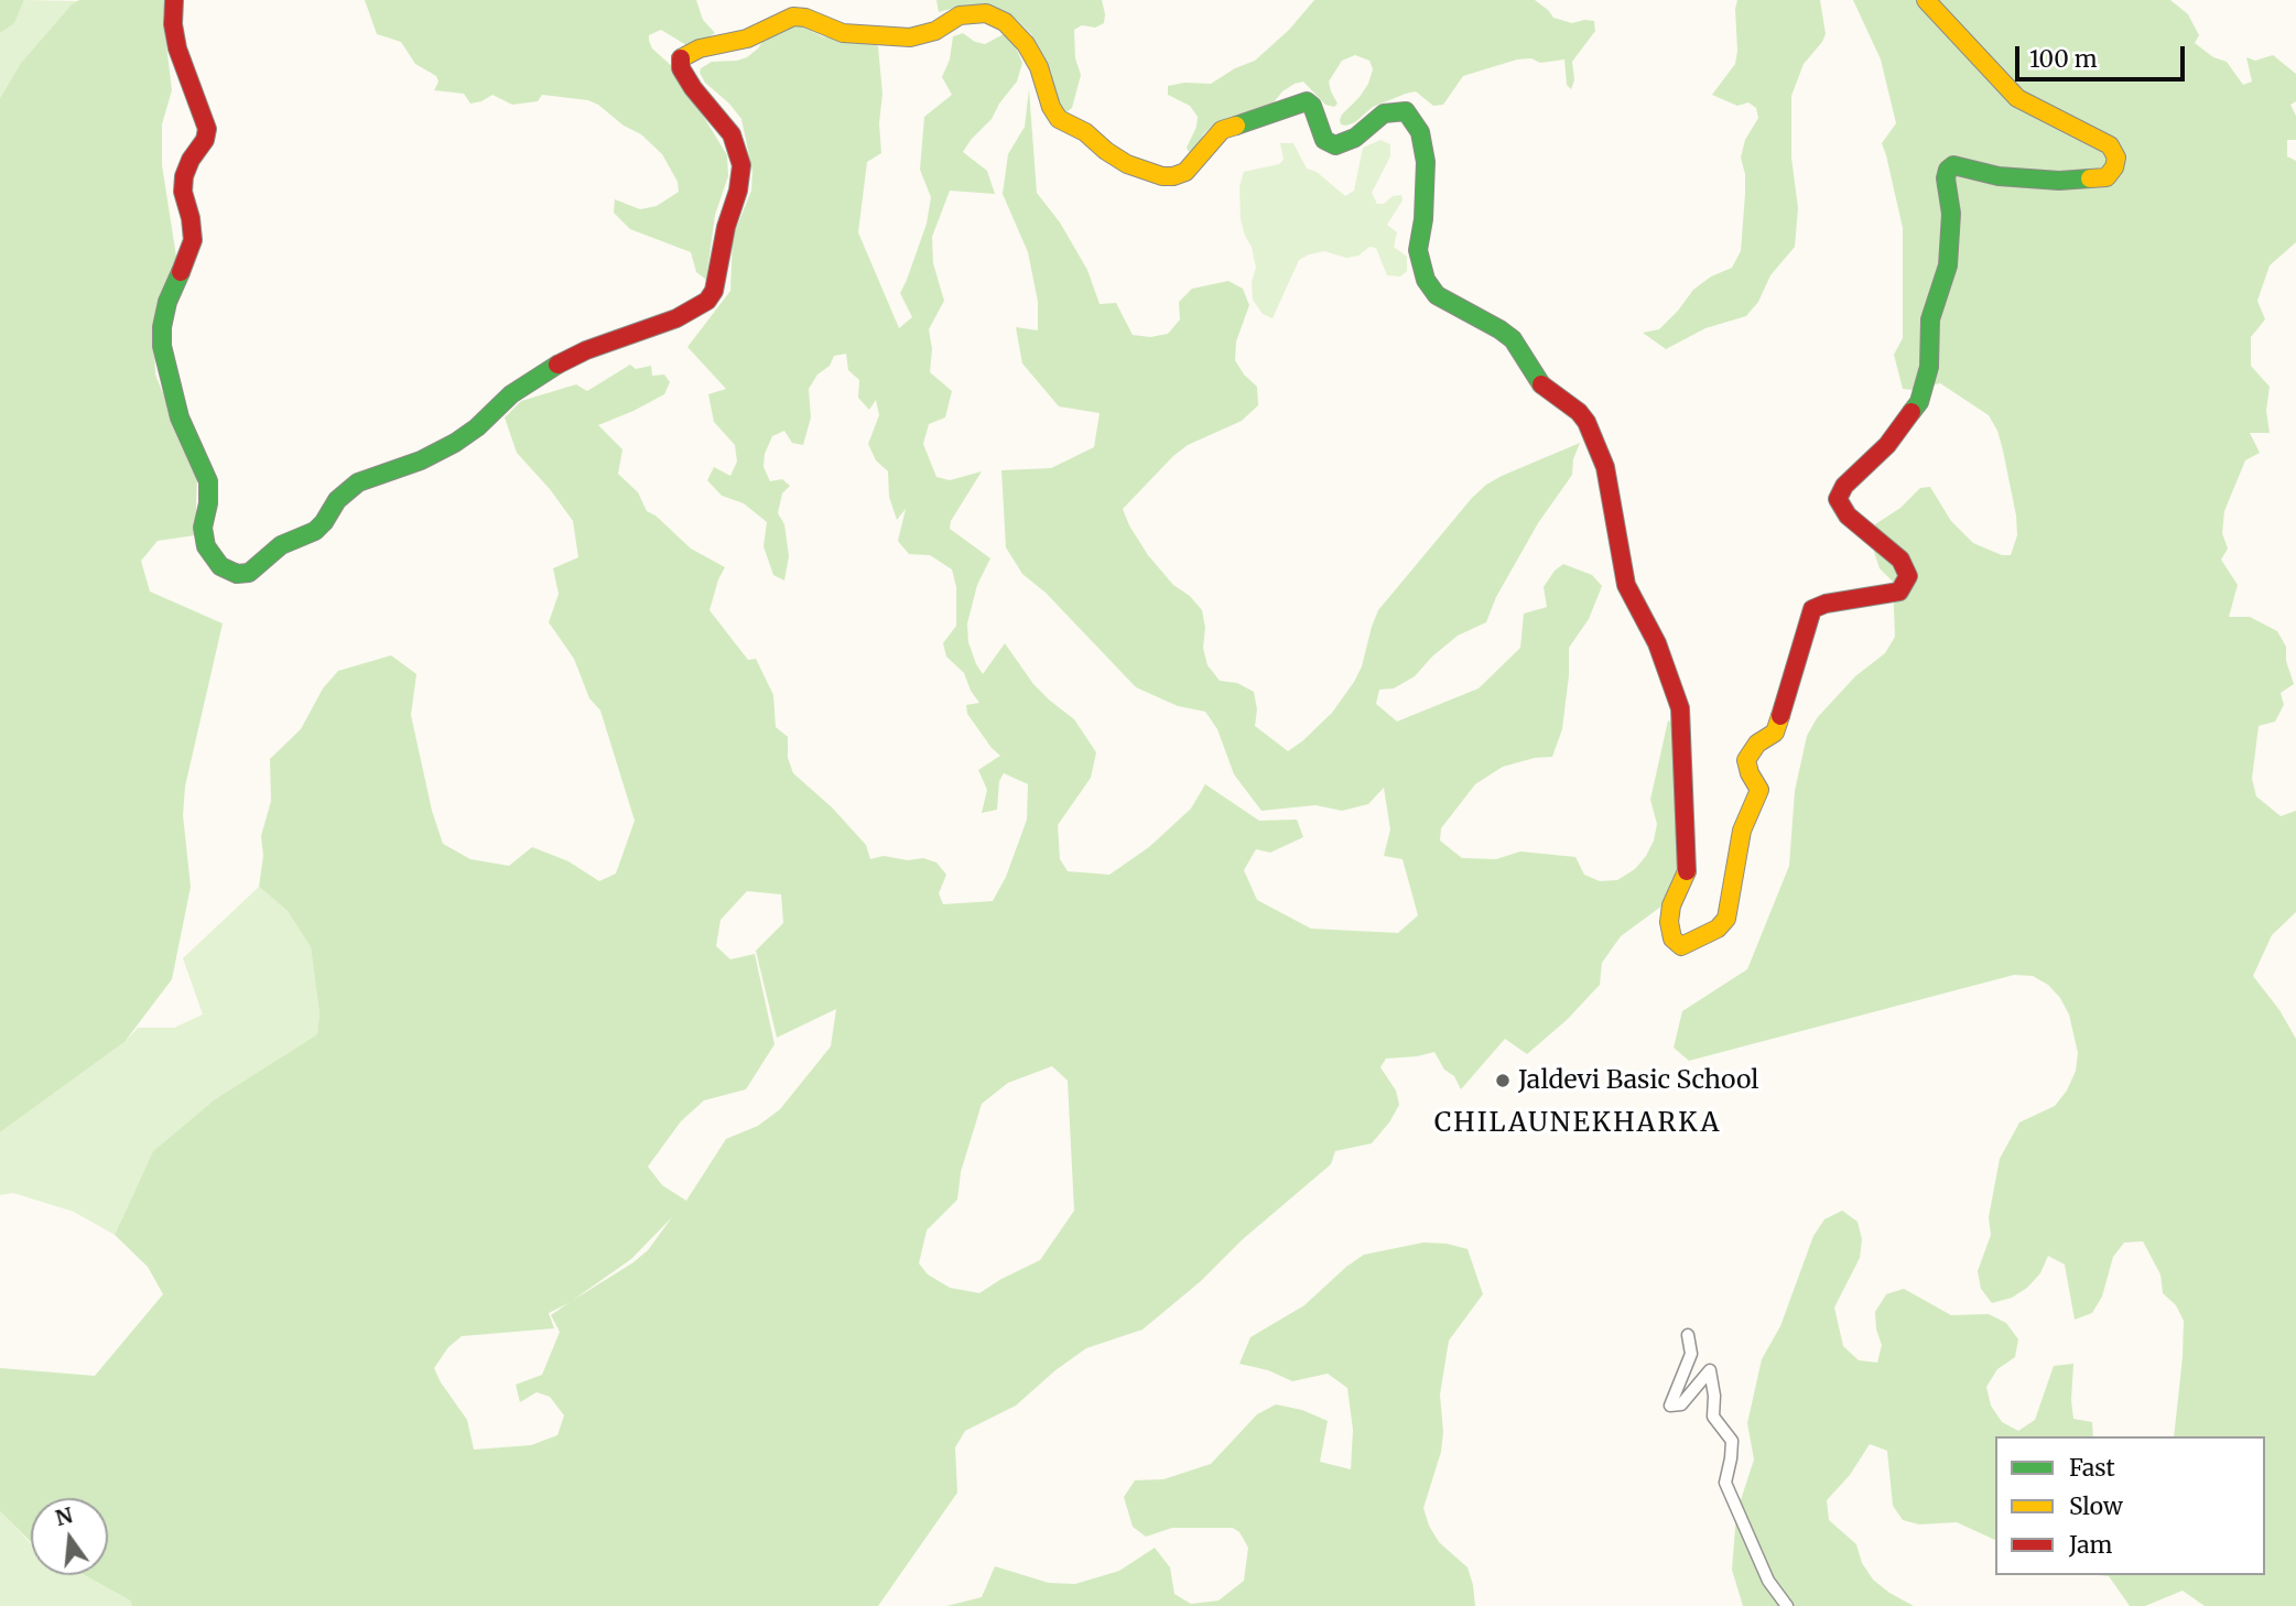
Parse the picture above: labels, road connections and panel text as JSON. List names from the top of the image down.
{
  "districts": ["CHILAUNEKHARKA"],
  "places": ["Jaldevi Basic School"],
  "legend": ["Fast", "Slow", "Jam"],
  "scale_bar": "100 m",
  "north": "top"
}
